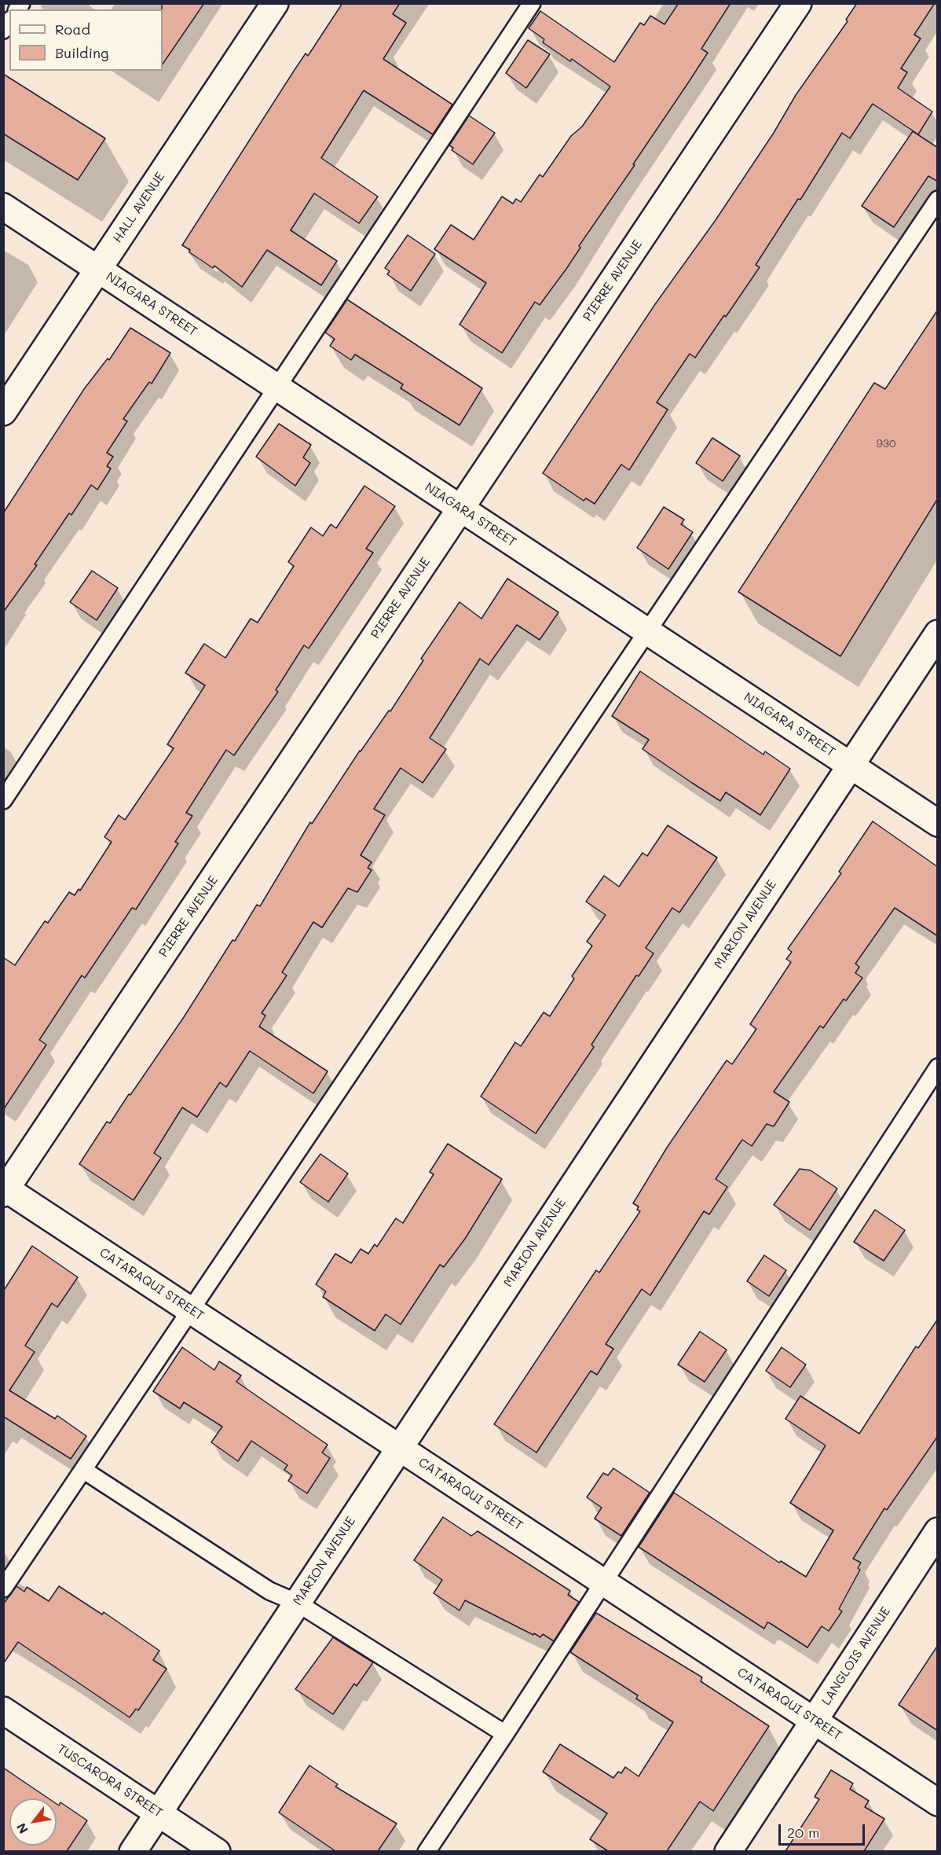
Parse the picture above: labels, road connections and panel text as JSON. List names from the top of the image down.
{
  "streets": {
    "street": [
      "HALL AVENUE",
      "PIERRE AVENUE",
      "NIAGARA STREET",
      "MARION AVENUE",
      "CATARAQUI STREET",
      "LANGLOIS AVENUE",
      "TUSCARORA STREET"
    ]
  },
  "crossings": [
    ["HALL AVENUE", "NIAGARA STREET"],
    ["PIERRE AVENUE", "NIAGARA STREET"],
    ["PIERRE AVENUE", "CATARAQUI STREET"],
    ["NIAGARA STREET", "MARION AVENUE"],
    ["MARION AVENUE", "CATARAQUI STREET"],
    ["MARION AVENUE", "TUSCARORA STREET"],
    ["CATARAQUI STREET", "LANGLOIS AVENUE"]
  ],
  "house_numbers": ["930"],
  "legend": ["Road", "Building"],
  "scale_bar": "20 m",
  "north": "bottom left"
}
